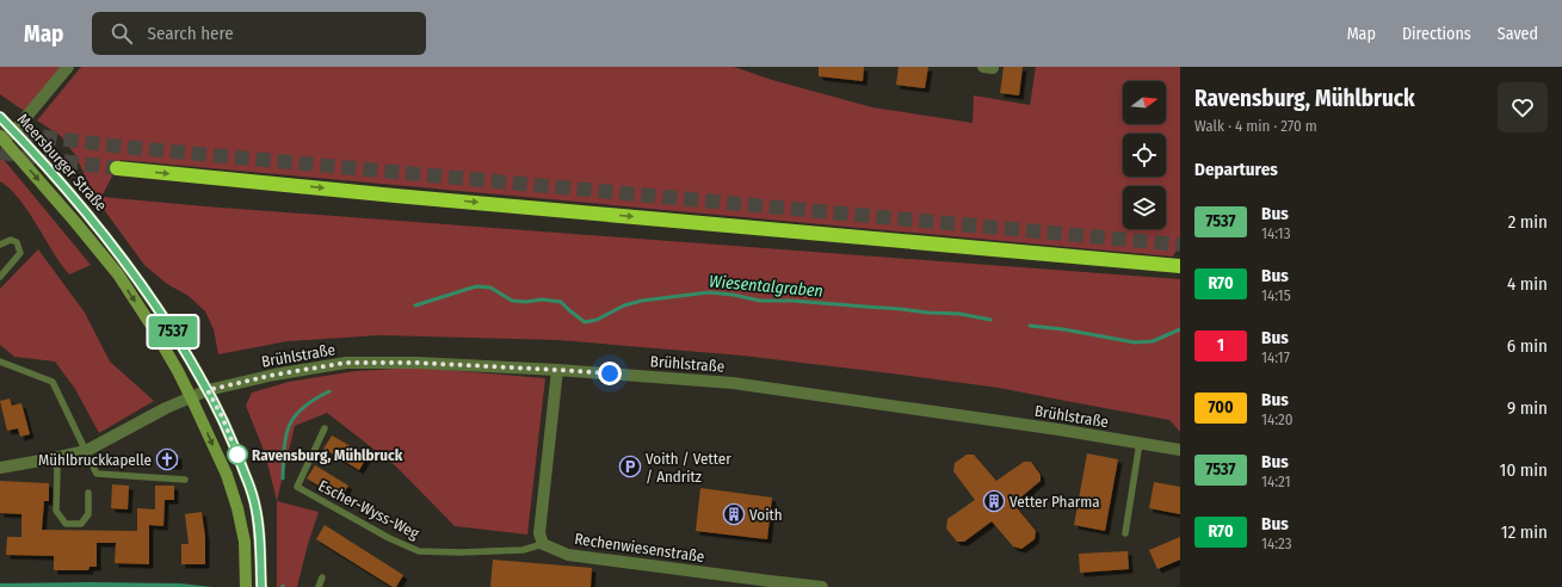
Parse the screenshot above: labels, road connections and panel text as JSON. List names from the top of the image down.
{
  "streets": {
    "street": ["Meersburger Straße", "Brühlstraße", "Rechenwiesenstraße"],
    "lane": ["Escher-Wyss-Weg"]
  },
  "crossings": [
    ["Meersburger Straße", "Brühlstraße"],
    ["Escher-Wyss-Weg", "Rechenwiesenstraße"]
  ],
  "water": ["Wiesentalgraben"],
  "places": {
    "other": ["Ravensburg, Mühlbruck"],
    "church": ["Mühlbruckkapelle"],
    "parking": ["Voith / Vetter / Andritz"],
    "building": ["Vetter Pharma", "Voith"]
  },
  "lines": ["bus line 7537"],
  "north": "right",
  "page": {
    "header": "Map",
    "search": "Search here",
    "nav": ["Map", "Directions", "Saved"],
    "on_map": "7537",
    "heading": [
      ["Ravensburg, Mühlbruck", "Walk · 4 min · 270 m"],
      "Departures"
    ],
    "list": [
      {
        "mark": "7537",
        "name": "Bus",
        "note": "14:13",
        "value": "2 min"
      },
      {
        "mark": "R70",
        "name": "Bus",
        "note": "14:15",
        "value": "4 min"
      },
      {
        "mark": "1",
        "name": "Bus",
        "note": "14:17",
        "value": "6 min"
      },
      {
        "mark": "700",
        "name": "Bus",
        "note": "14:20",
        "value": "9 min"
      },
      {
        "mark": "7537",
        "name": "Bus",
        "note": "14:21",
        "value": "10 min"
      },
      {
        "mark": "R70",
        "name": "Bus",
        "note": "14:23",
        "value": "12 min"
      }
    ]
  }
}
